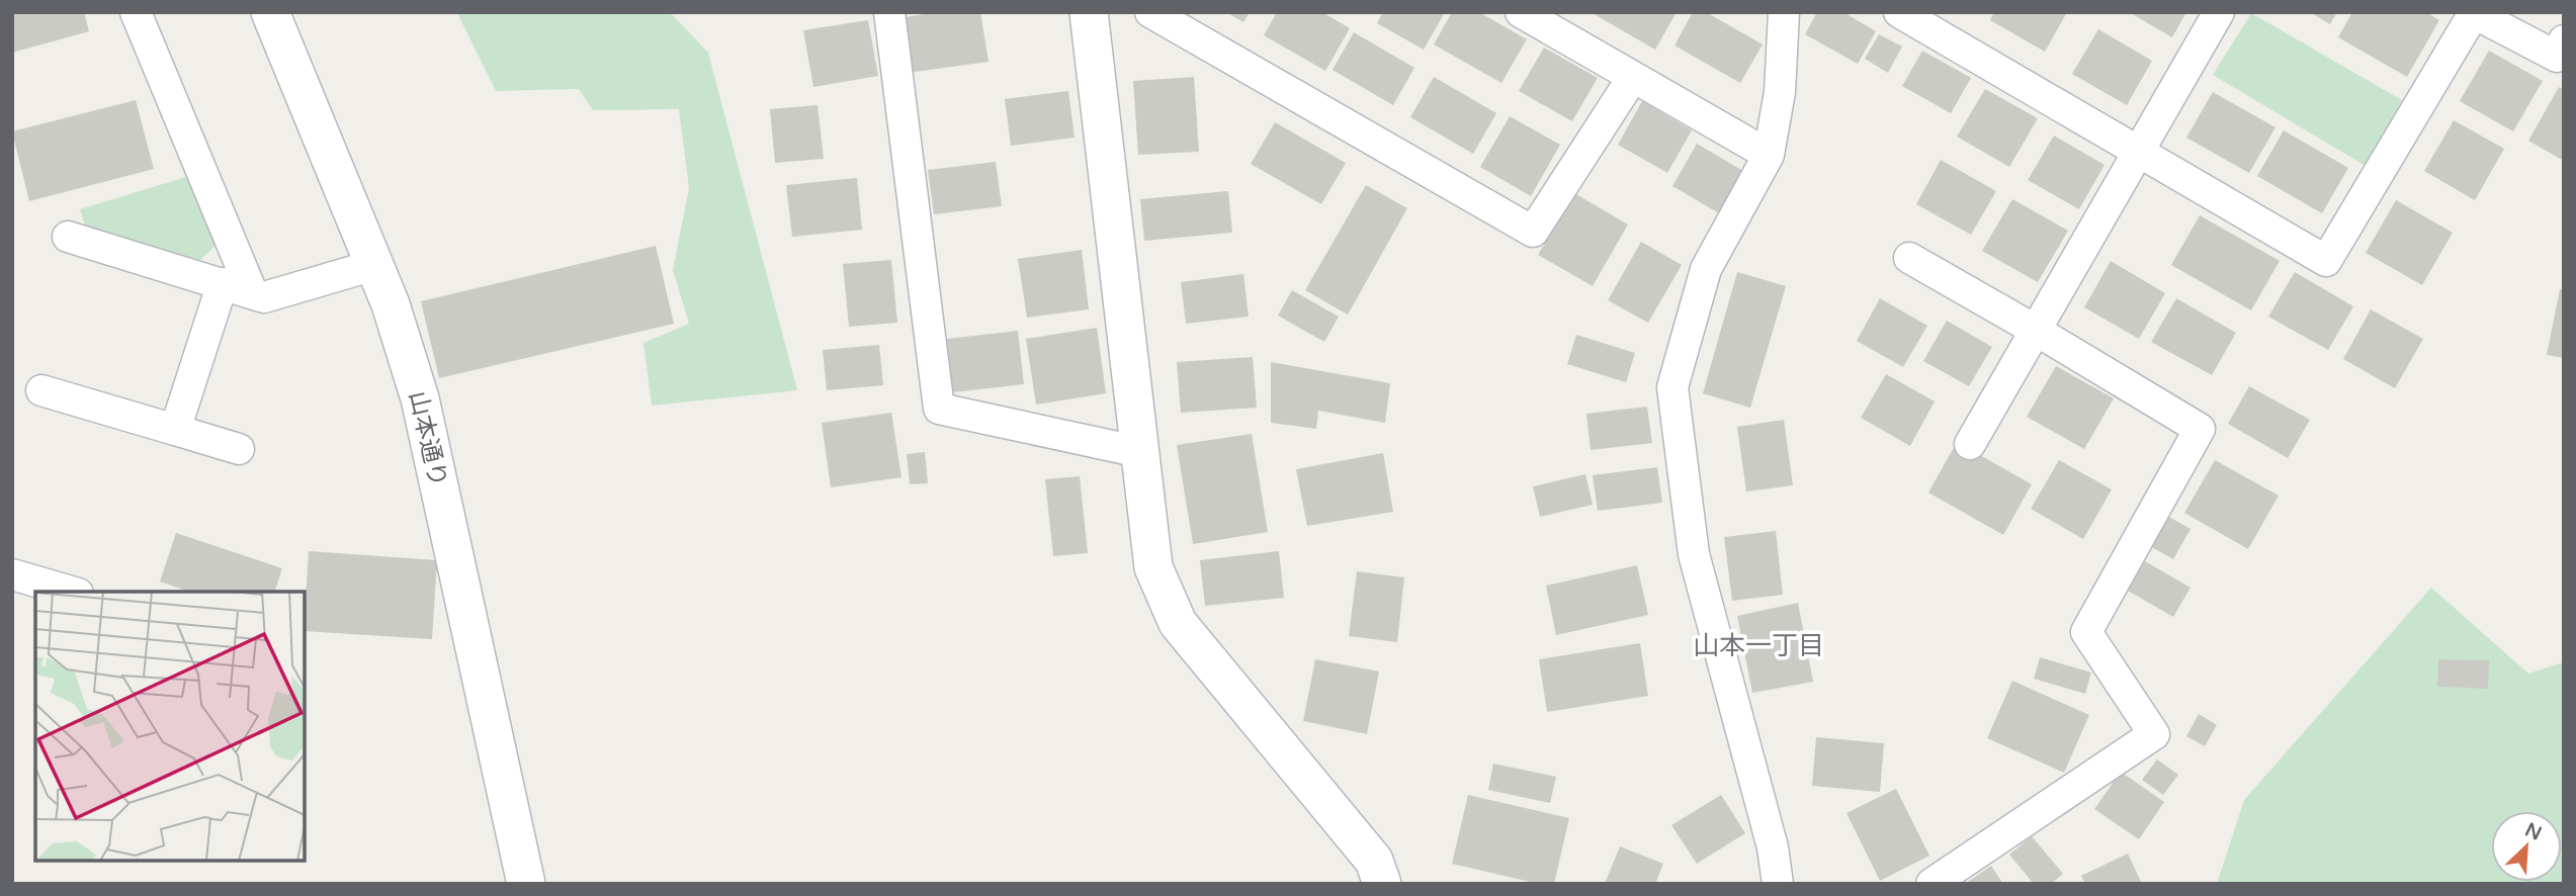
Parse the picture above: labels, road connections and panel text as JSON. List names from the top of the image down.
{
  "streets": {
    "street": ["山本通り"]
  },
  "districts": ["山本一丁目"],
  "north": "top right"
}
